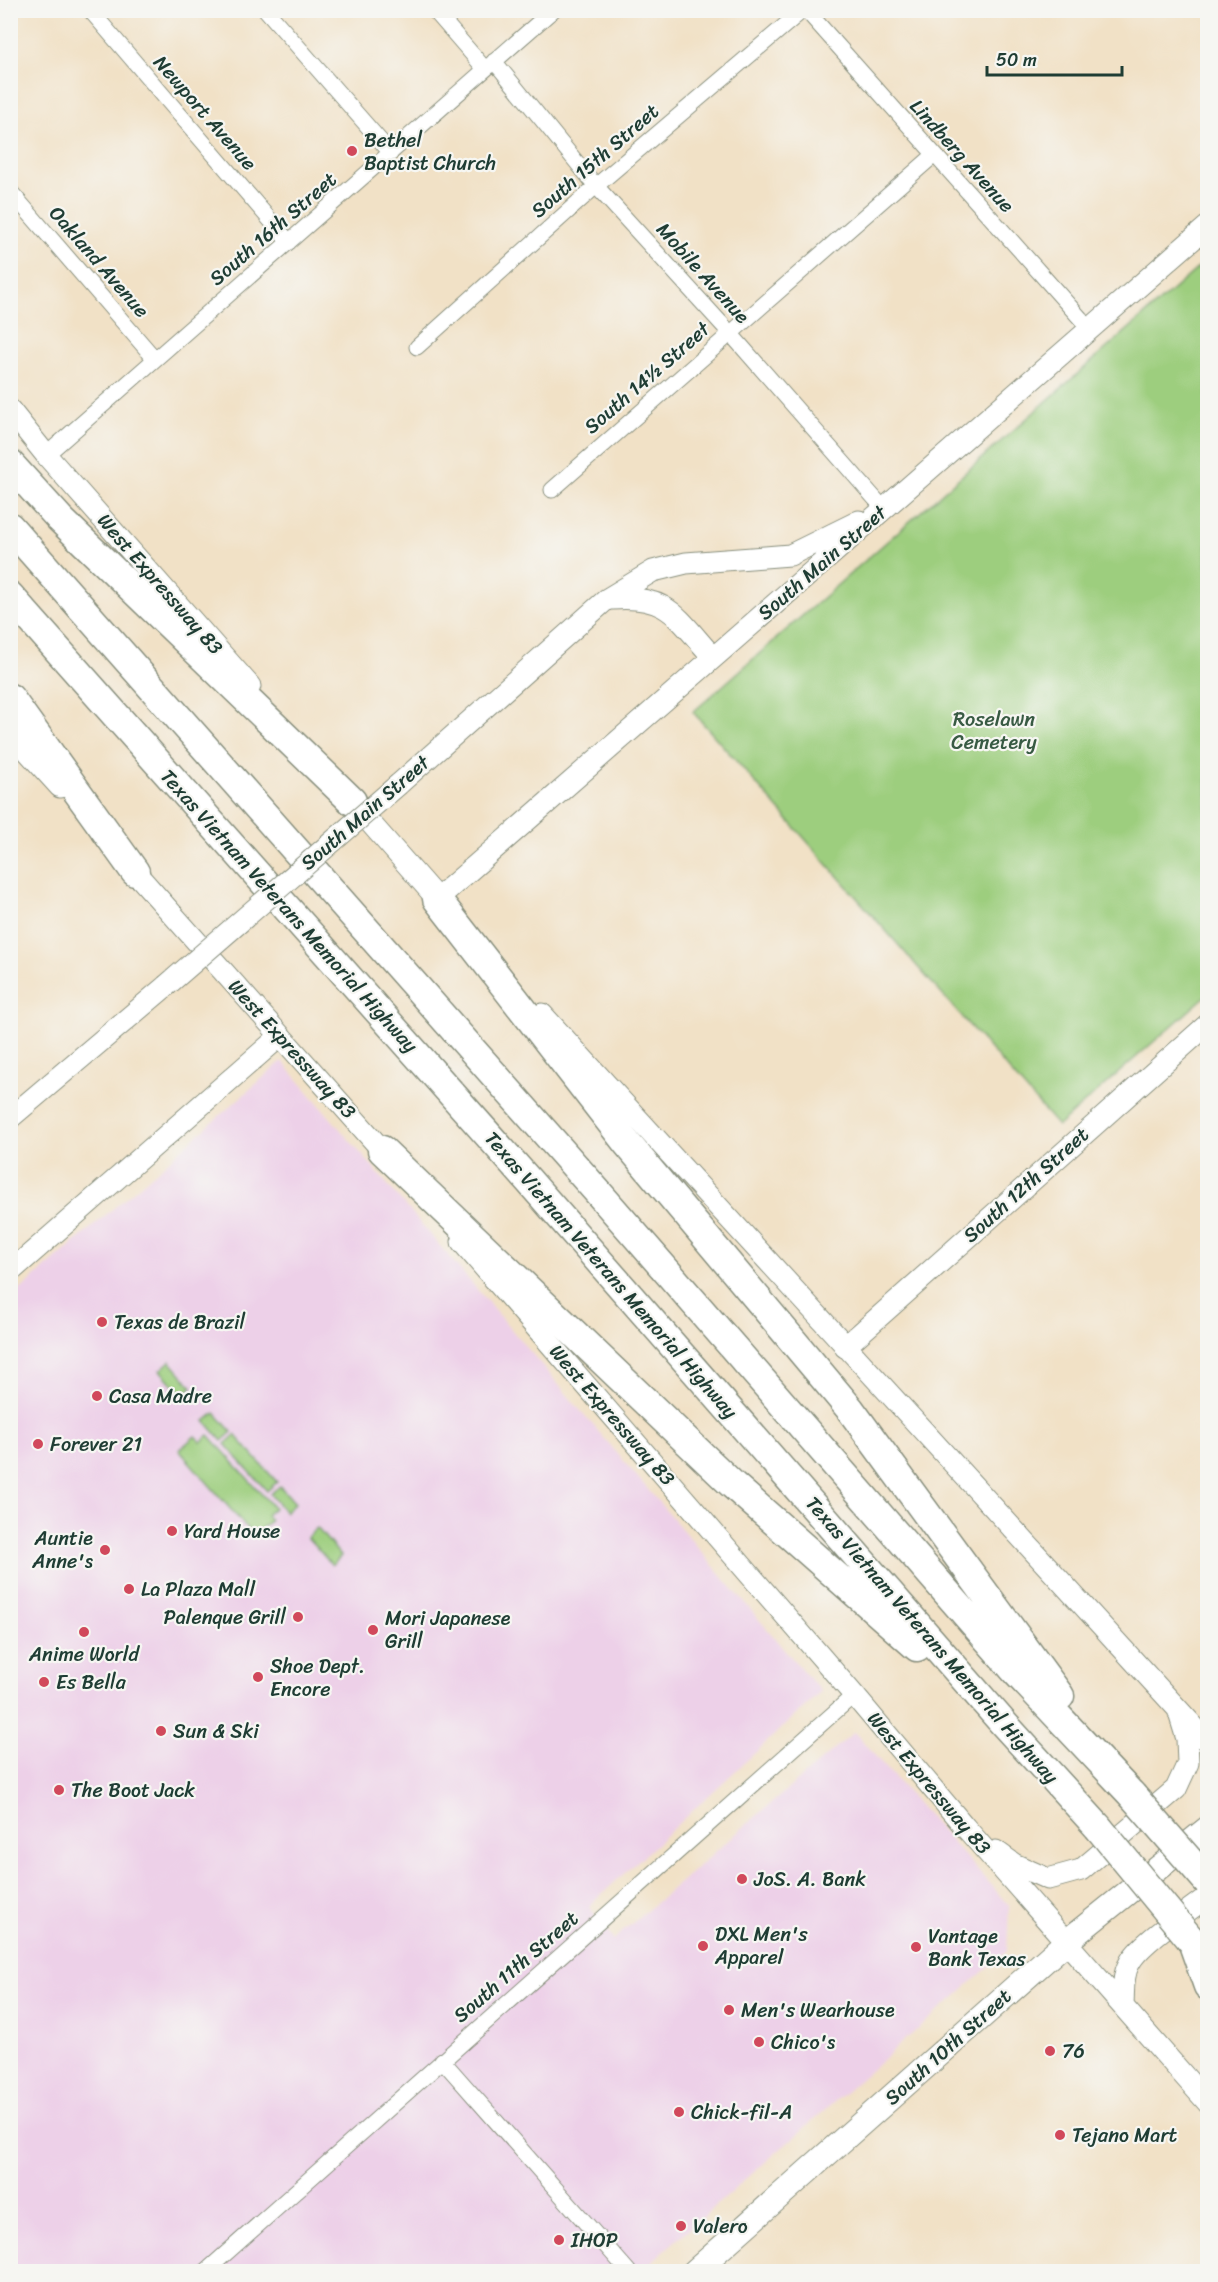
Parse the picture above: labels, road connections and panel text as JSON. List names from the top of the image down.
{
  "streets": {
    "highway": ["Texas Vietnam Veterans Memorial Highway"],
    "main road": [
      "South Main Street",
      "West Expressway 83",
      "South 12th Street",
      "South 10th Street"
    ],
    "street": [
      "Newport Avenue",
      "Lindberg Avenue",
      "South 15th Street",
      "South 16th Street",
      "Oakland Avenue",
      "Mobile Avenue",
      "South 14½ Street",
      "South 11th Street"
    ]
  },
  "crossings": [
    ["Newport Avenue", "South 16th Street"],
    ["Lindberg Avenue", "South 15th Street"],
    ["Lindberg Avenue", "South 14½ Street"],
    ["Lindberg Avenue", "South Main Street"],
    ["South 15th Street", "Mobile Avenue"],
    ["South 16th Street", "Oakland Avenue"],
    ["South 16th Street", "Mobile Avenue"],
    ["South 16th Street", "West Expressway 83"],
    ["Mobile Avenue", "South 14½ Street"],
    ["Mobile Avenue", "South Main Street"],
    ["South Main Street", "West Expressway 83"],
    ["West Expressway 83", "South 12th Street"],
    ["West Expressway 83", "South 11th Street"],
    ["West Expressway 83", "South 10th Street"]
  ],
  "parks": ["Roselawn Cemetery"],
  "places": [
    "Bethel Baptist Church",
    "Texas de Brazil",
    "Casa Madre",
    "Forever 21",
    "Yard House",
    "Auntie Anne's",
    "La Plaza Mall",
    "Palenque Grill",
    "Mori Japanese Grill",
    "Anime World",
    "Shoe Dept. Encore",
    "Es Bella",
    "Sun & Ski",
    "The Boot Jack",
    "JoS. A. Bank",
    "DXL Men's Apparel",
    "Vantage Bank Texas",
    "Men's Wearhouse",
    "Chico's",
    "76",
    "Chick-fil-A",
    "Tejano Mart",
    "Valero",
    "IHOP"
  ],
  "scale_bar": "50 m"
}
